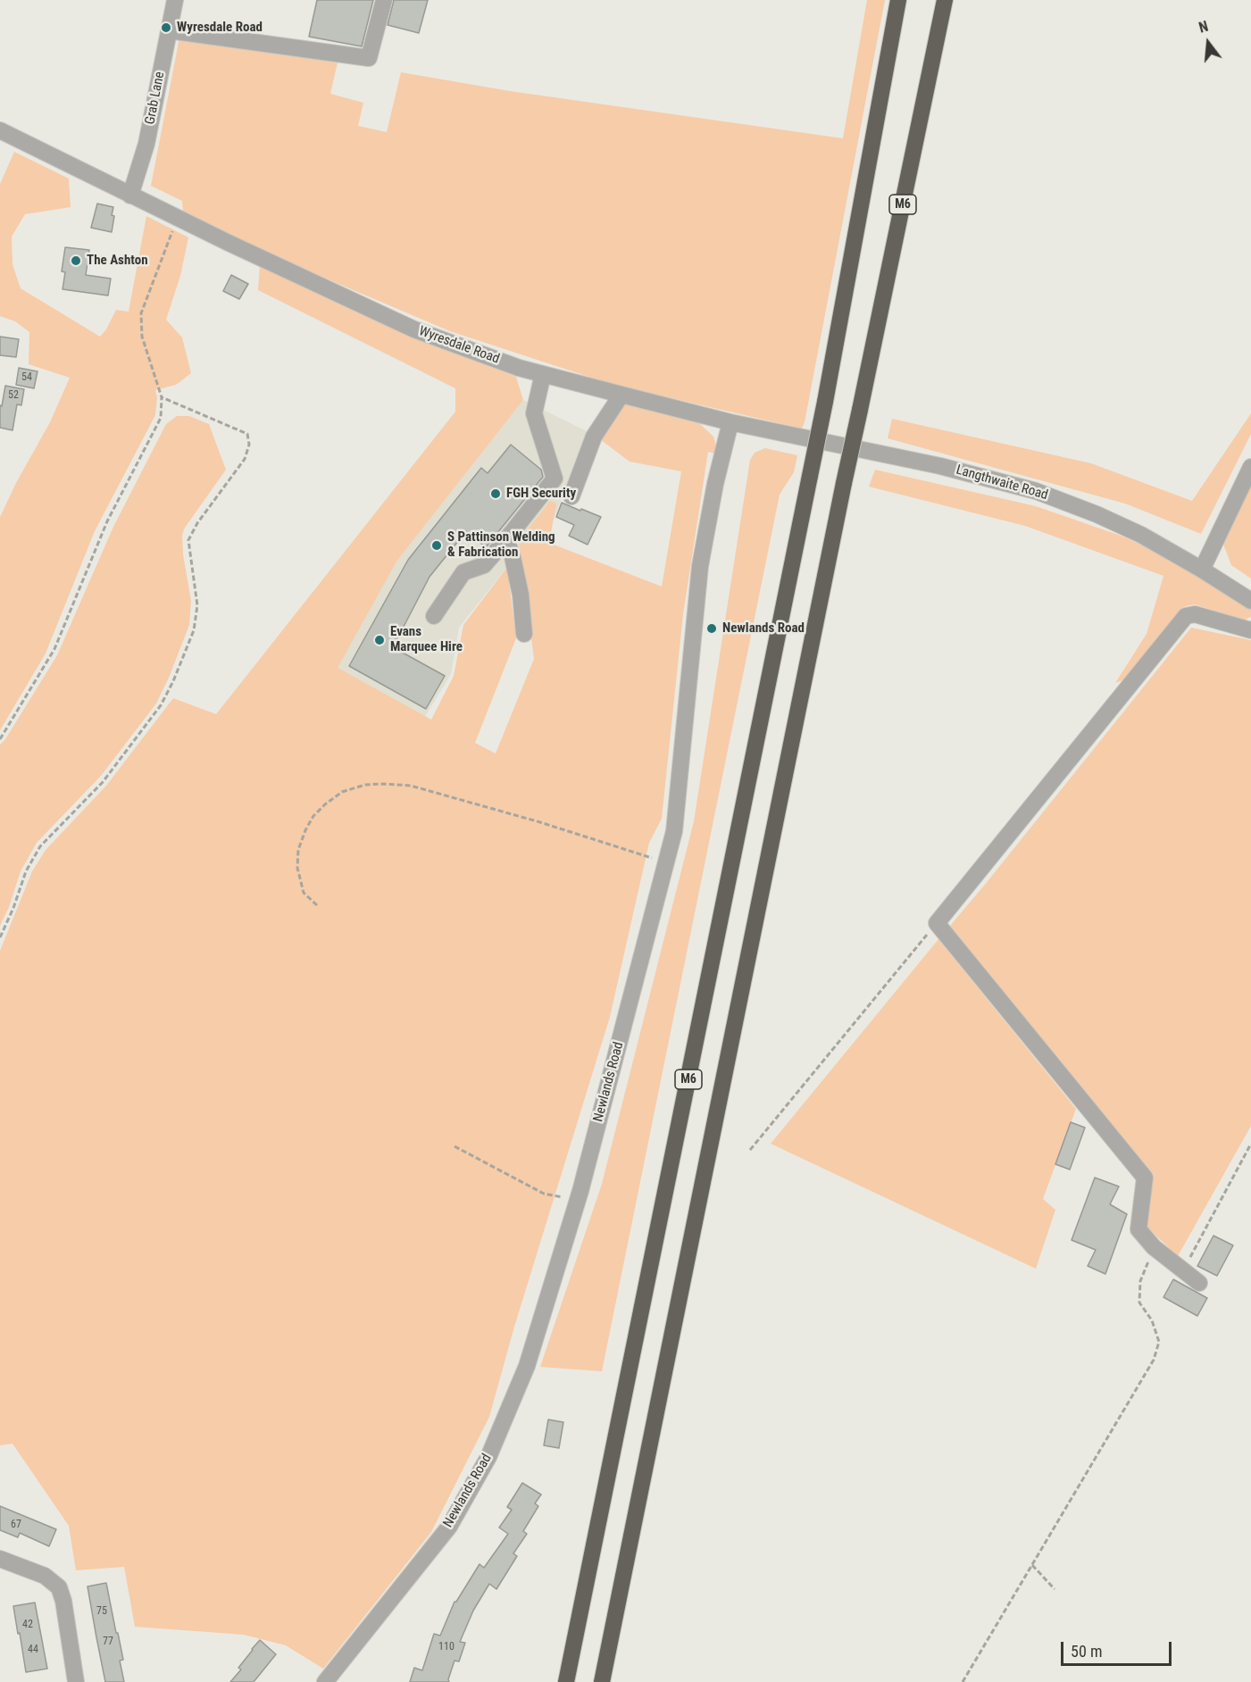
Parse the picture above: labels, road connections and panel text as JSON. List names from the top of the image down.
{
  "streets": {
    "highway": ["M6"],
    "street": [
      "Grab Lane",
      "Wyresdale Road",
      "Langthwaite Road",
      "Newlands Road"
    ]
  },
  "crossings": [
    ["Grab Lane", "Wyresdale Road"],
    ["Wyresdale Road", "Langthwaite Road"],
    ["Wyresdale Road", "Newlands Road"],
    ["Langthwaite Road", "Newlands Road"]
  ],
  "places": [
    "Wyresdale Road",
    "The Ashton",
    "FGH Security",
    "S Pattinson Welding & Fabrication",
    "Newlands Road",
    "Evans Marquee Hire"
  ],
  "house_numbers": [
    "54",
    "52",
    "67",
    "75",
    "42",
    "77",
    "110",
    "44"
  ],
  "scale_bar": "50 m",
  "north": "top"
}
